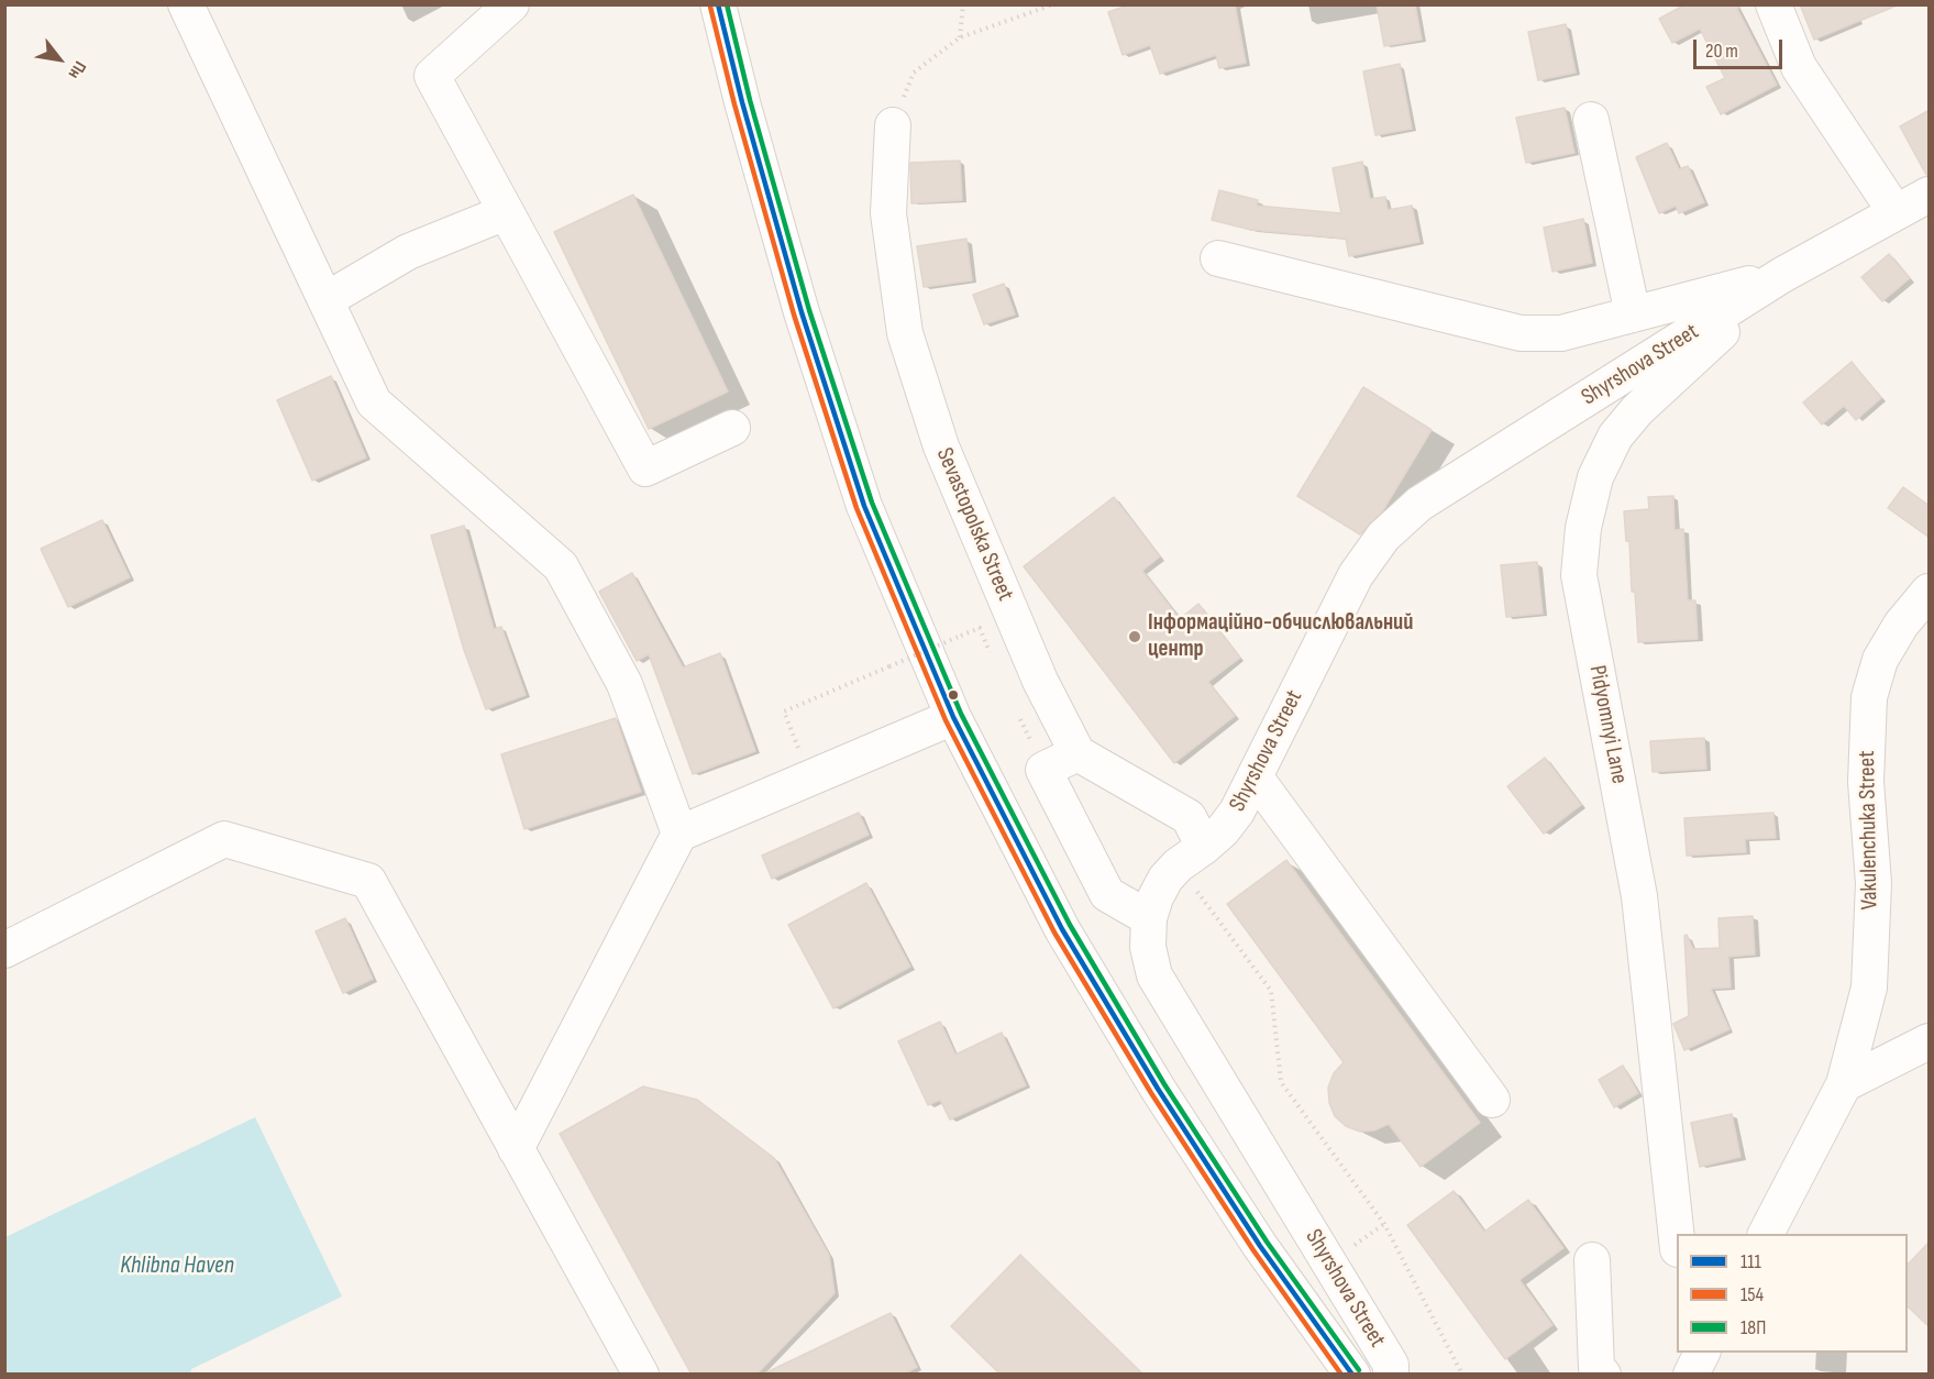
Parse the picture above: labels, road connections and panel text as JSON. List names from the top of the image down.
{
  "streets": {
    "street": [
      "Shyrshova Street",
      "Sevastopolska Street",
      "Pidyomnyi Lane",
      "Vakulenchuka Street"
    ]
  },
  "crossings": [
    ["Shyrshova Street", "Pidyomnyi Lane"]
  ],
  "water": ["Khlibna Haven"],
  "places": ["Інформаційно-обчислювальний центр"],
  "lines": ["transit line 111", "transit line 18П", "transit line 154"],
  "legend": ["111", "154", "18П"],
  "scale_bar": "20 m",
  "north": "bottom right"
}
